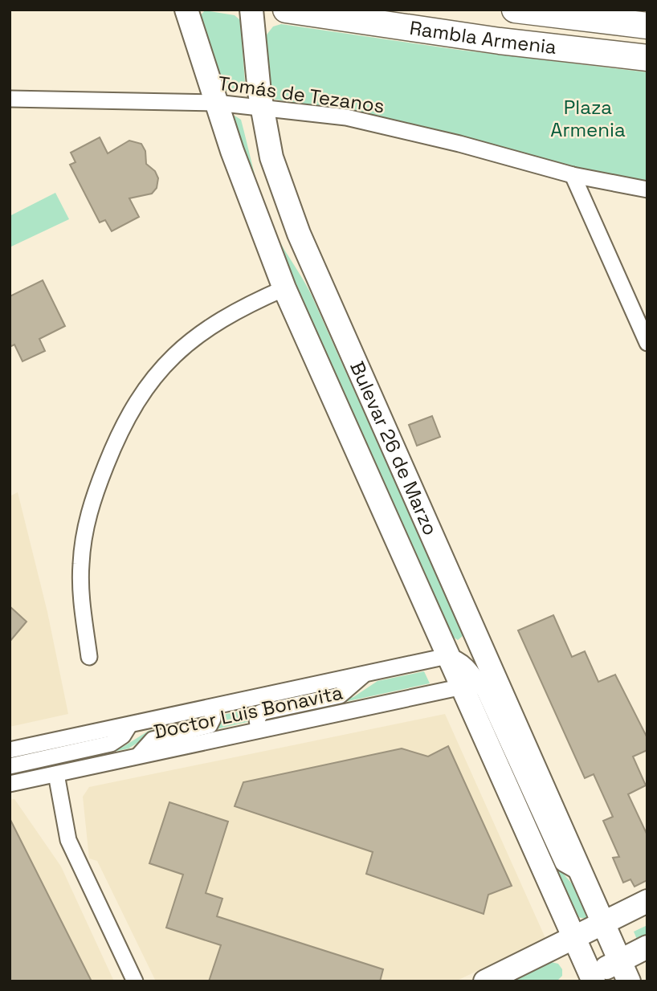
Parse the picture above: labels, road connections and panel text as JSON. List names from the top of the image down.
{
  "streets": {
    "main road": ["Rambla Armenia"],
    "street": ["Tomás de Tezanos", "Bulevar 26 de Marzo", "Doctor Luis Bonavita"]
  },
  "crossings": [
    ["Tomás de Tezanos", "Bulevar 26 de Marzo"],
    ["Bulevar 26 de Marzo", "Doctor Luis Bonavita"]
  ],
  "parks": ["Plaza Armenia"]
}
